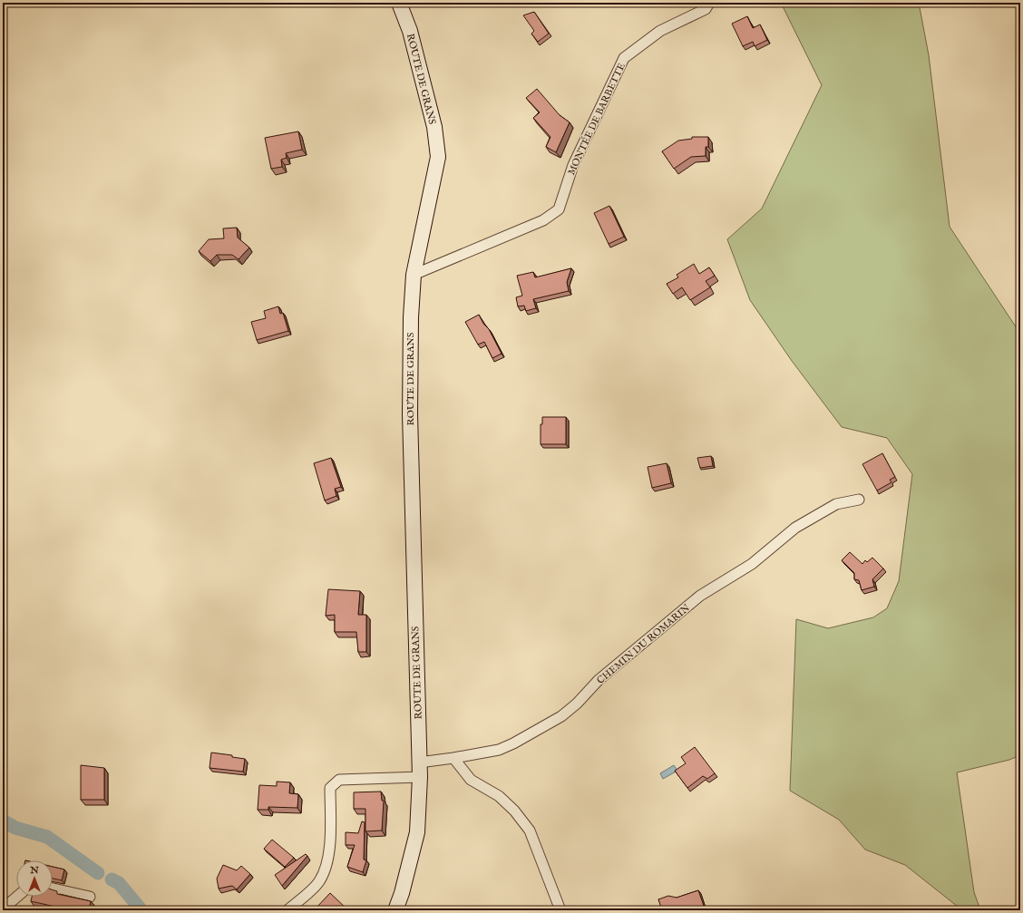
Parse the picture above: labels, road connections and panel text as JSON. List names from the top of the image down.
{
  "streets": {
    "street": ["ROUTE DE GRANS", "MONTÉE DE BARBETTE", "CHEMIN DU ROMARIN"]
  },
  "crossings": [
    ["ROUTE DE GRANS", "MONTÉE DE BARBETTE"],
    ["ROUTE DE GRANS", "CHEMIN DU ROMARIN"]
  ],
  "north": "top"
}
